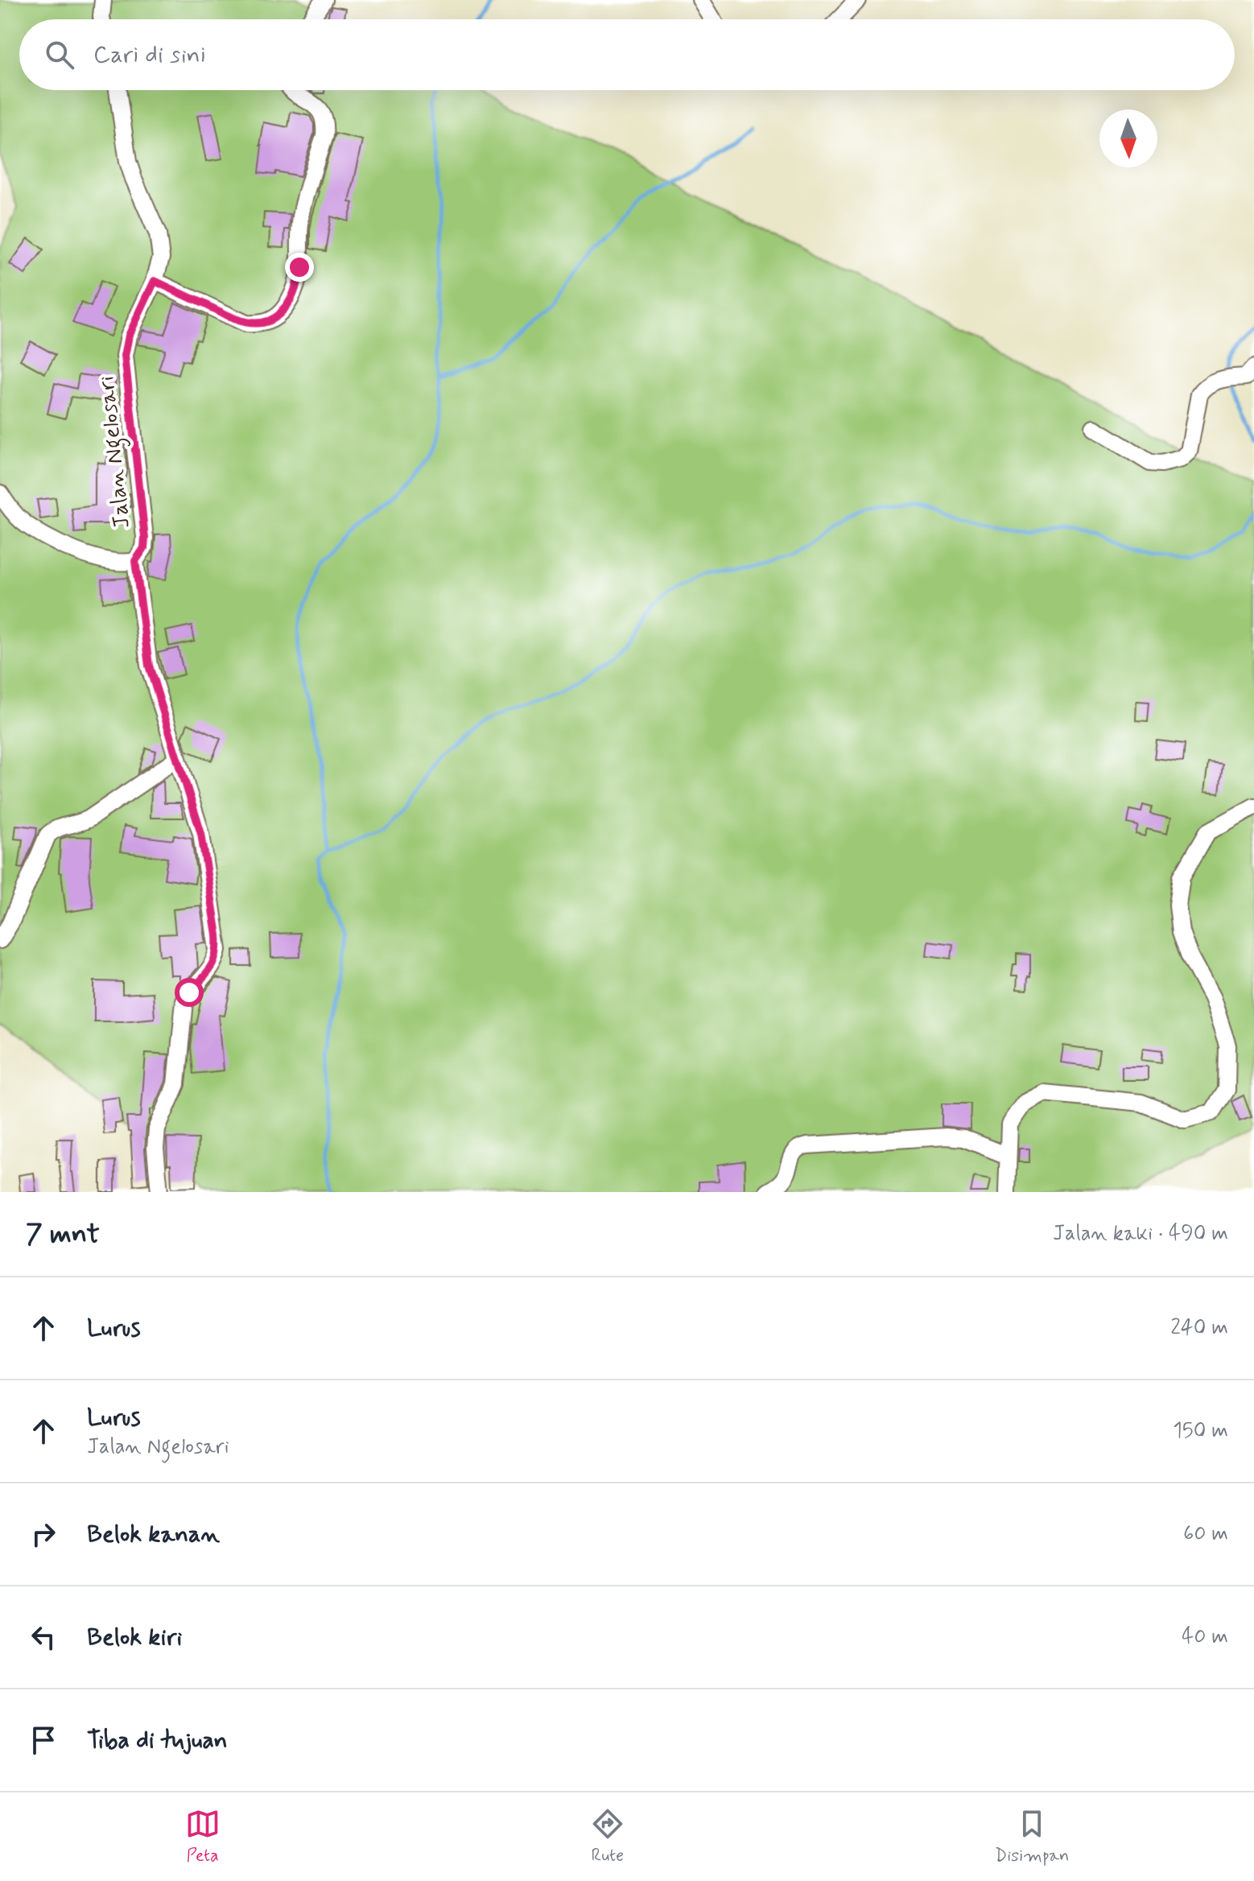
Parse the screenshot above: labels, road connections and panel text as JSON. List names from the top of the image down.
{
  "streets": {
    "street": ["Jalan Ngelosari"]
  },
  "north": "bottom",
  "page": {
    "search": "Cari di sini",
    "heading": ["7 mnt", "Jalan kaki · 490 m"],
    "list": [
      ["Lurus", "240 m"],
      ["Lurus", "Jalan Ngelosari", "150 m"],
      ["Belok kanan", "60 m"],
      ["Belok kiri", "40 m"],
      "Tiba di tujuan"
    ],
    "nav": ["Peta", "Rute", "Disimpan"]
  }
}
